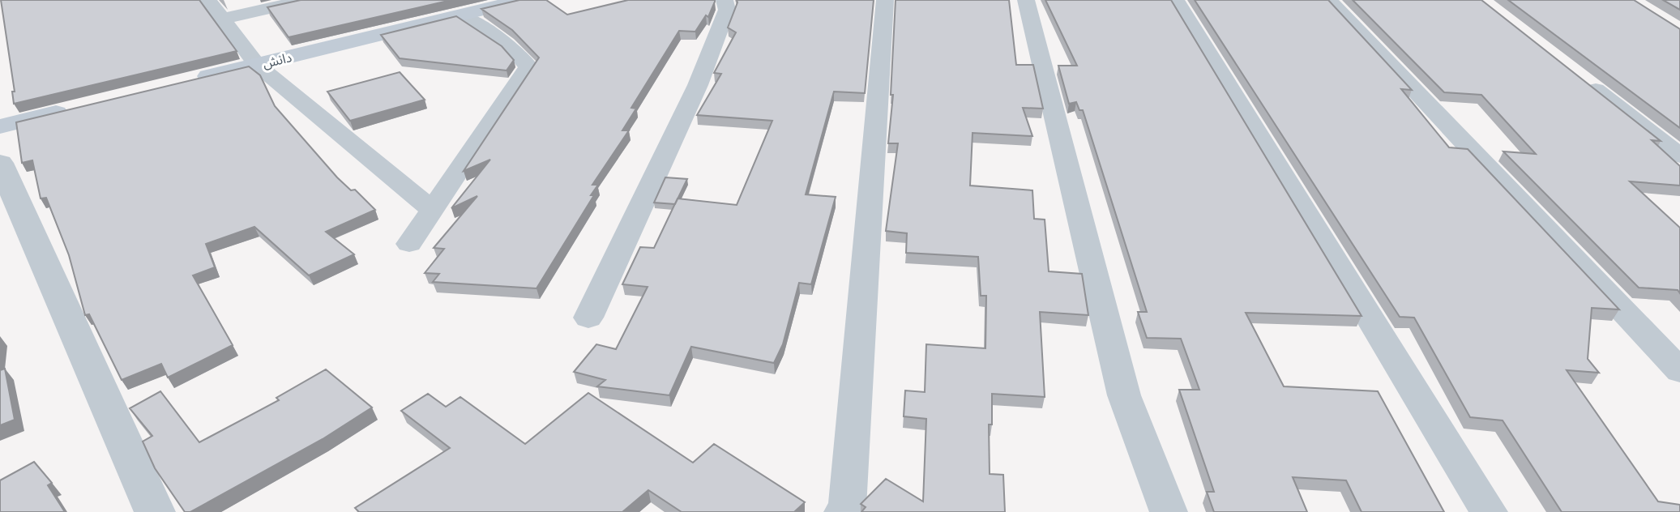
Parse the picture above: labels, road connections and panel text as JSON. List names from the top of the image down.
{
  "streets": {
    "main road": ["دانش"]
  }
}
